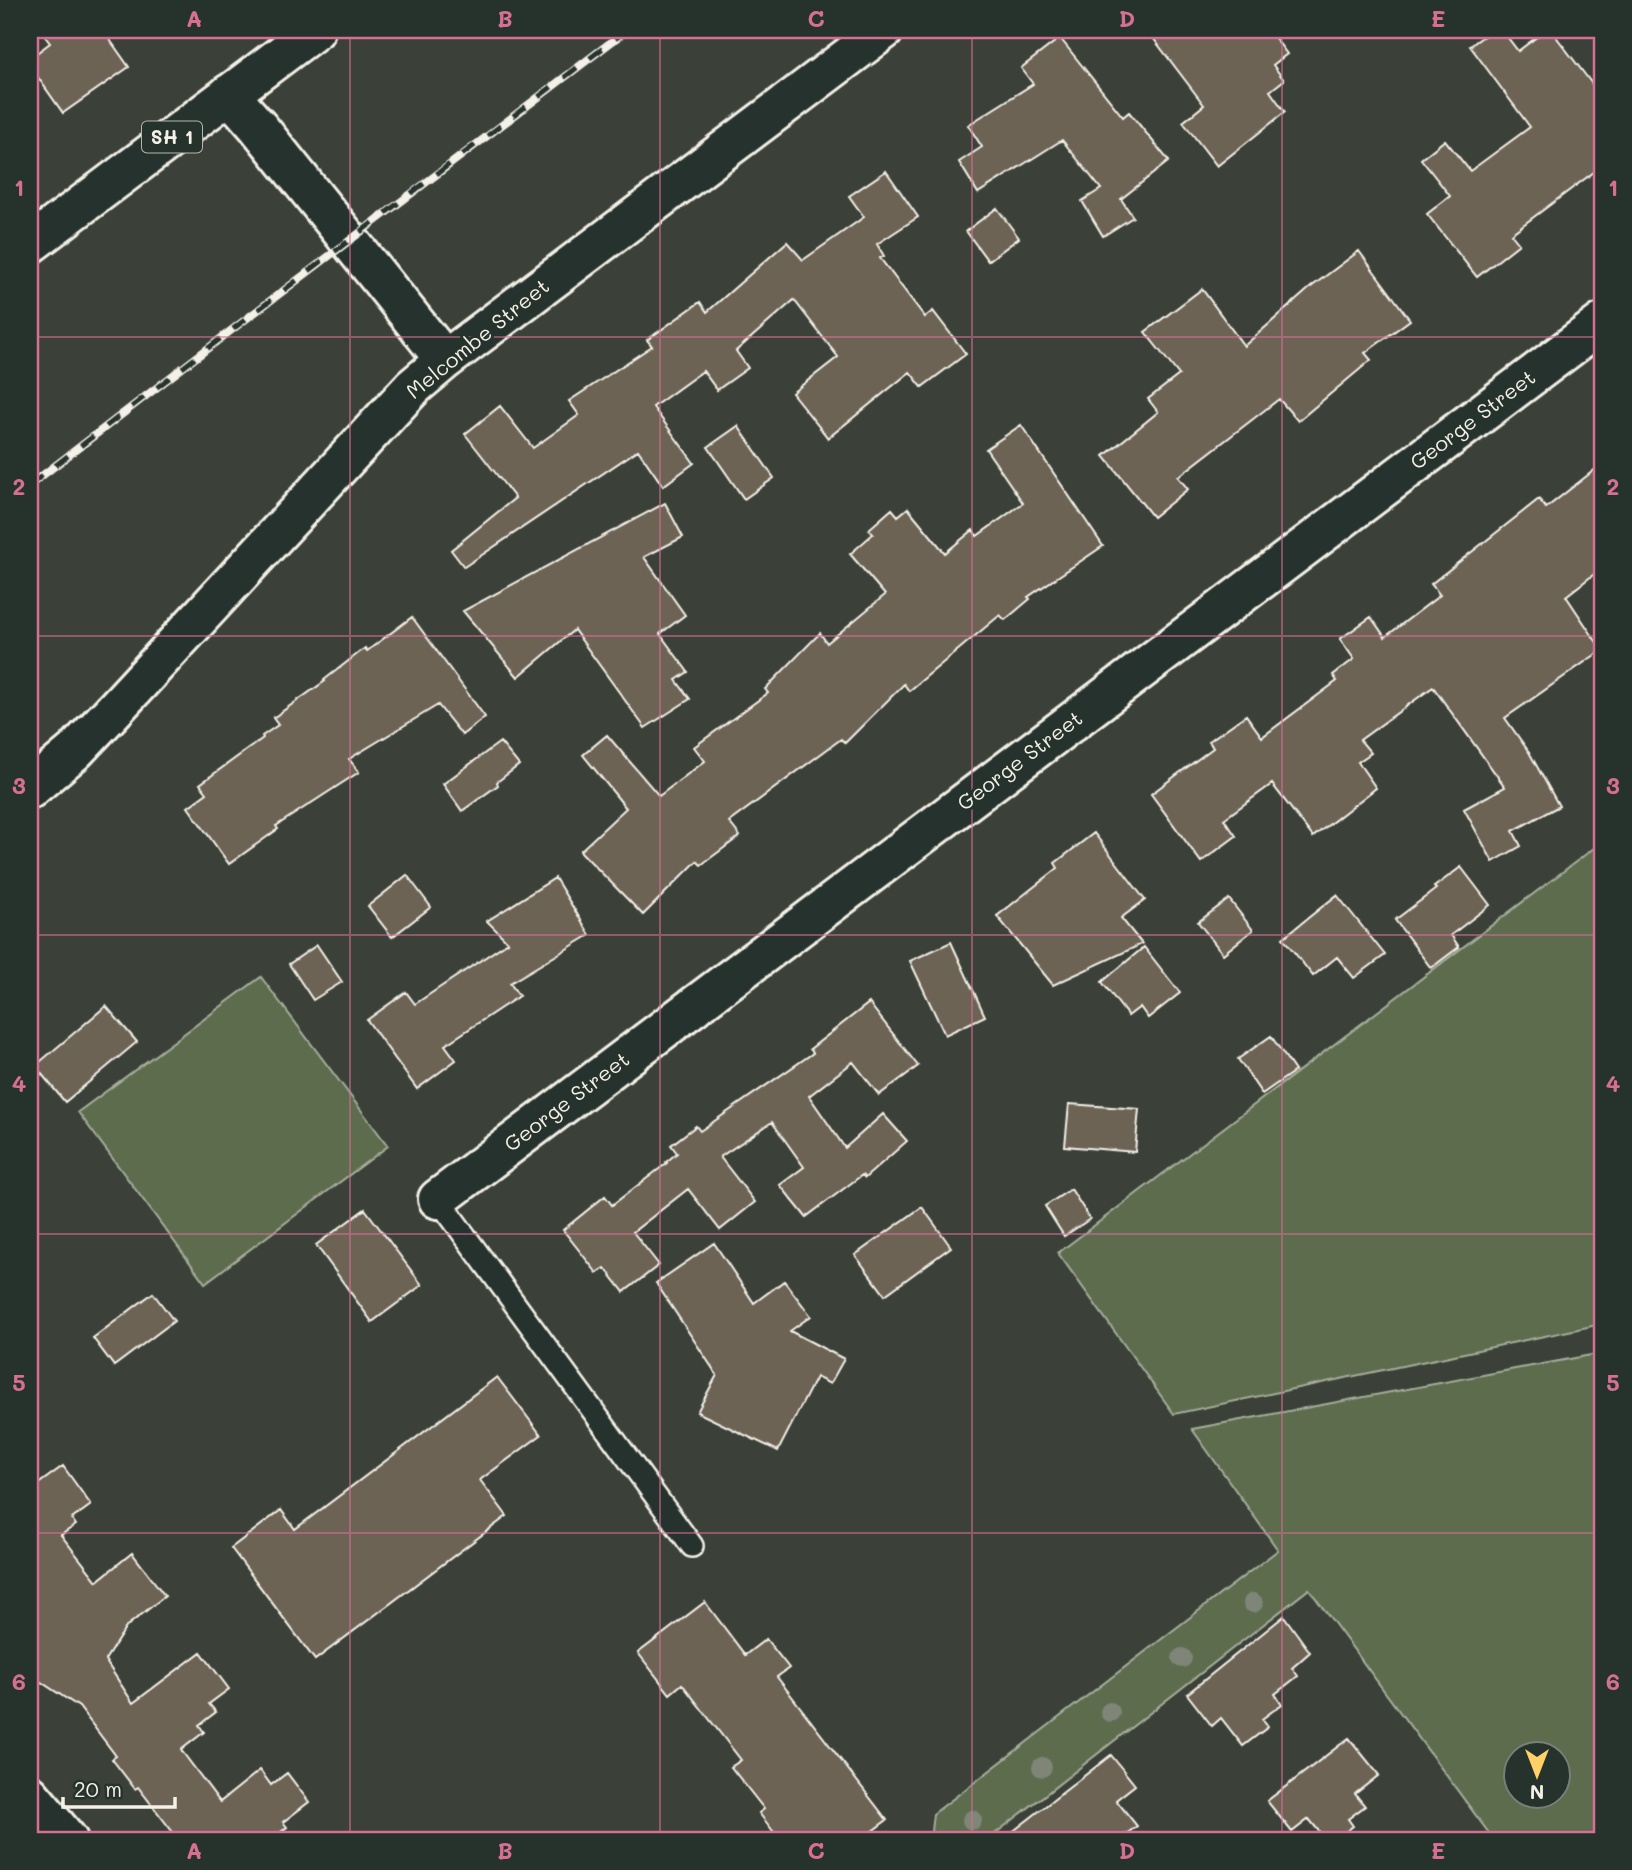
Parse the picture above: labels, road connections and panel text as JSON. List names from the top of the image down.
{
  "streets": {
    "main road": ["SH 1", "Melcombe Street", "George Street"]
  },
  "scale_bar": "20 m",
  "north": "bottom",
  "grid": {
    "columns": [
      "A",
      "B",
      "C",
      "D",
      "E"
    ],
    "rows": [
      "1",
      "2",
      "3",
      "4",
      "5",
      "6"
    ]
  }
}
